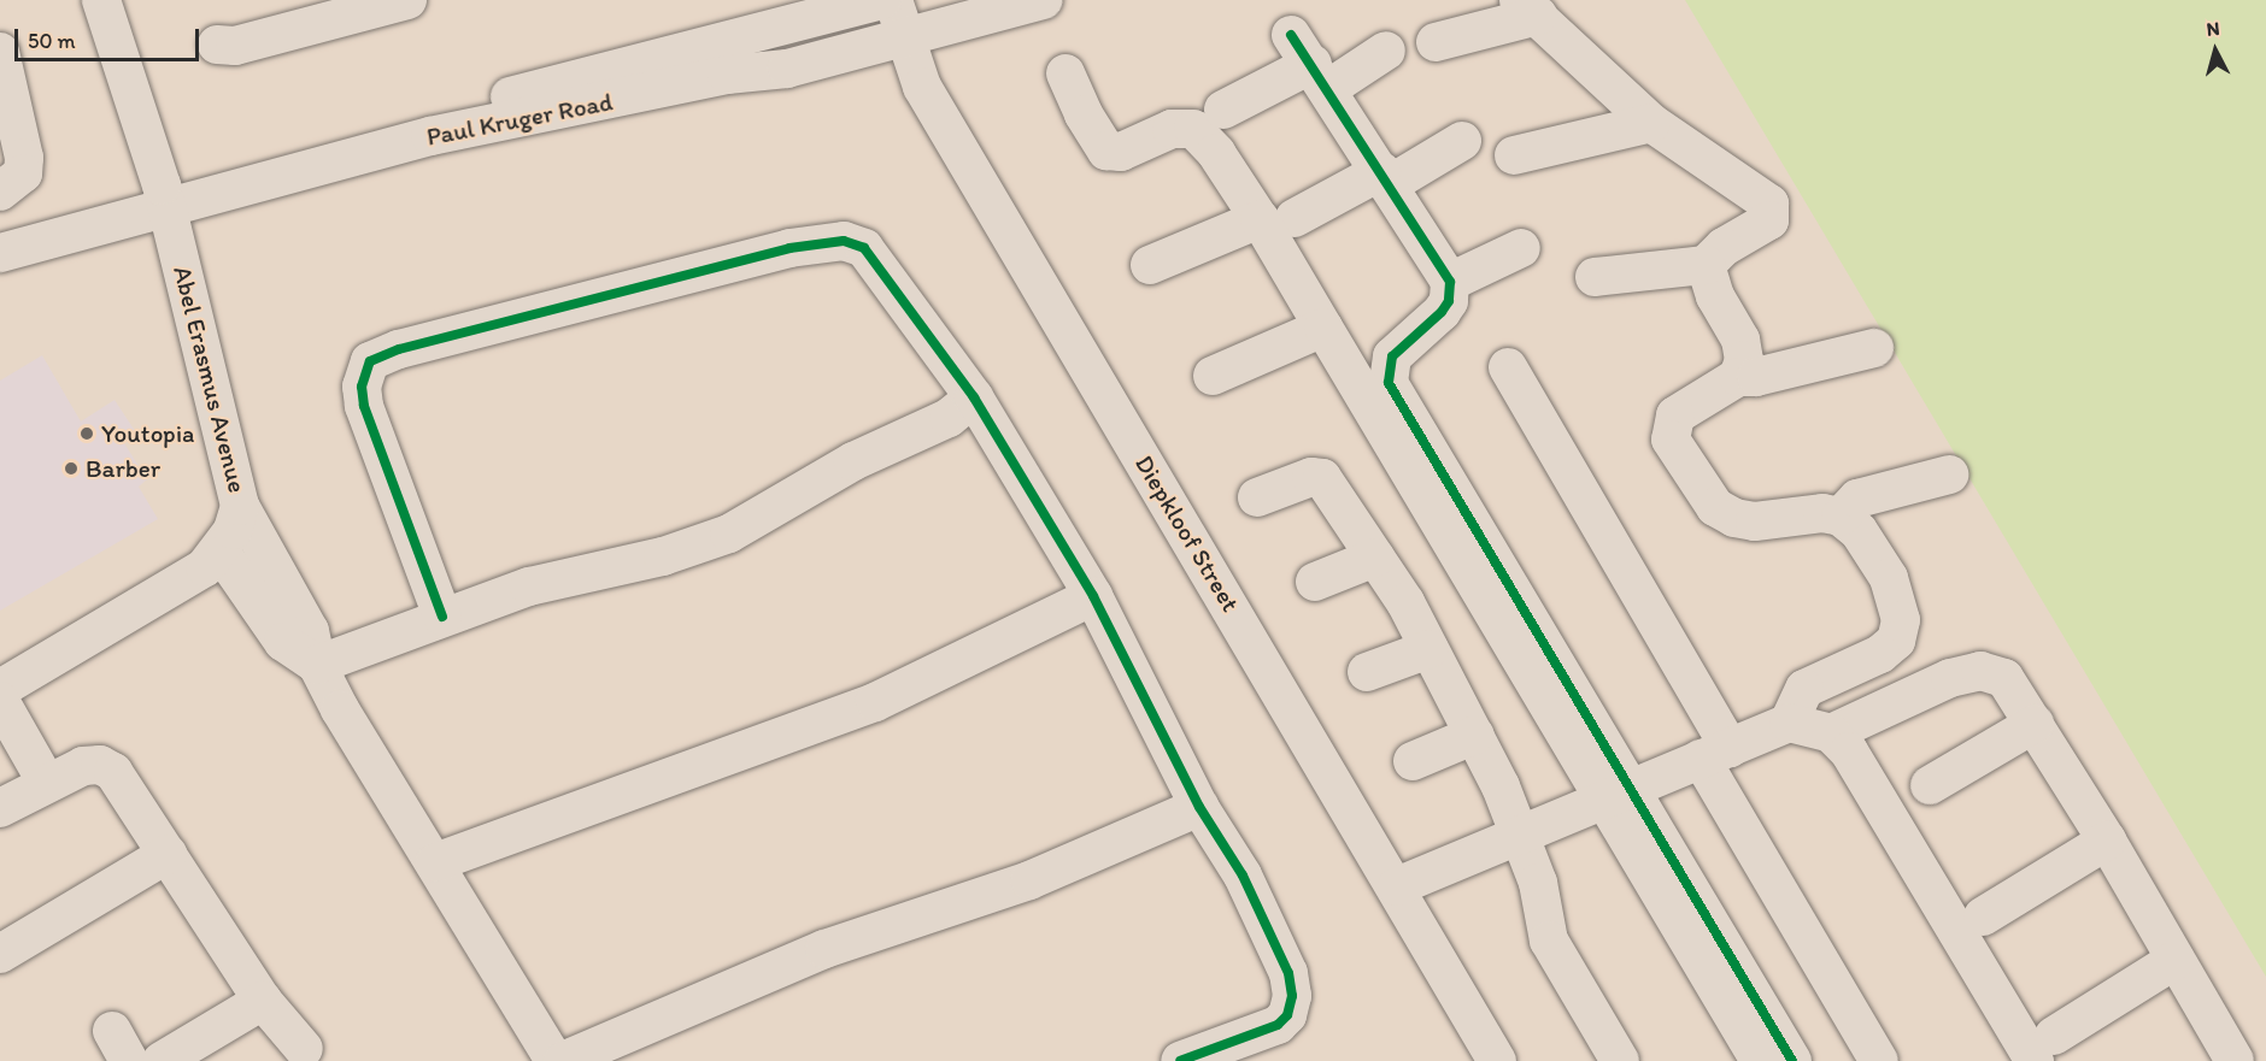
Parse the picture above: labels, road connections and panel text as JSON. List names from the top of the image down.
{
  "streets": {
    "street": ["Paul Kruger Road", "Abel Erasmus Avenue", "Diepkloof Street"]
  },
  "crossings": [
    ["Paul Kruger Road", "Abel Erasmus Avenue"],
    ["Paul Kruger Road", "Diepkloof Street"]
  ],
  "places": ["Youtopia", "Barber"],
  "scale_bar": "50 m",
  "north": "top"
}
